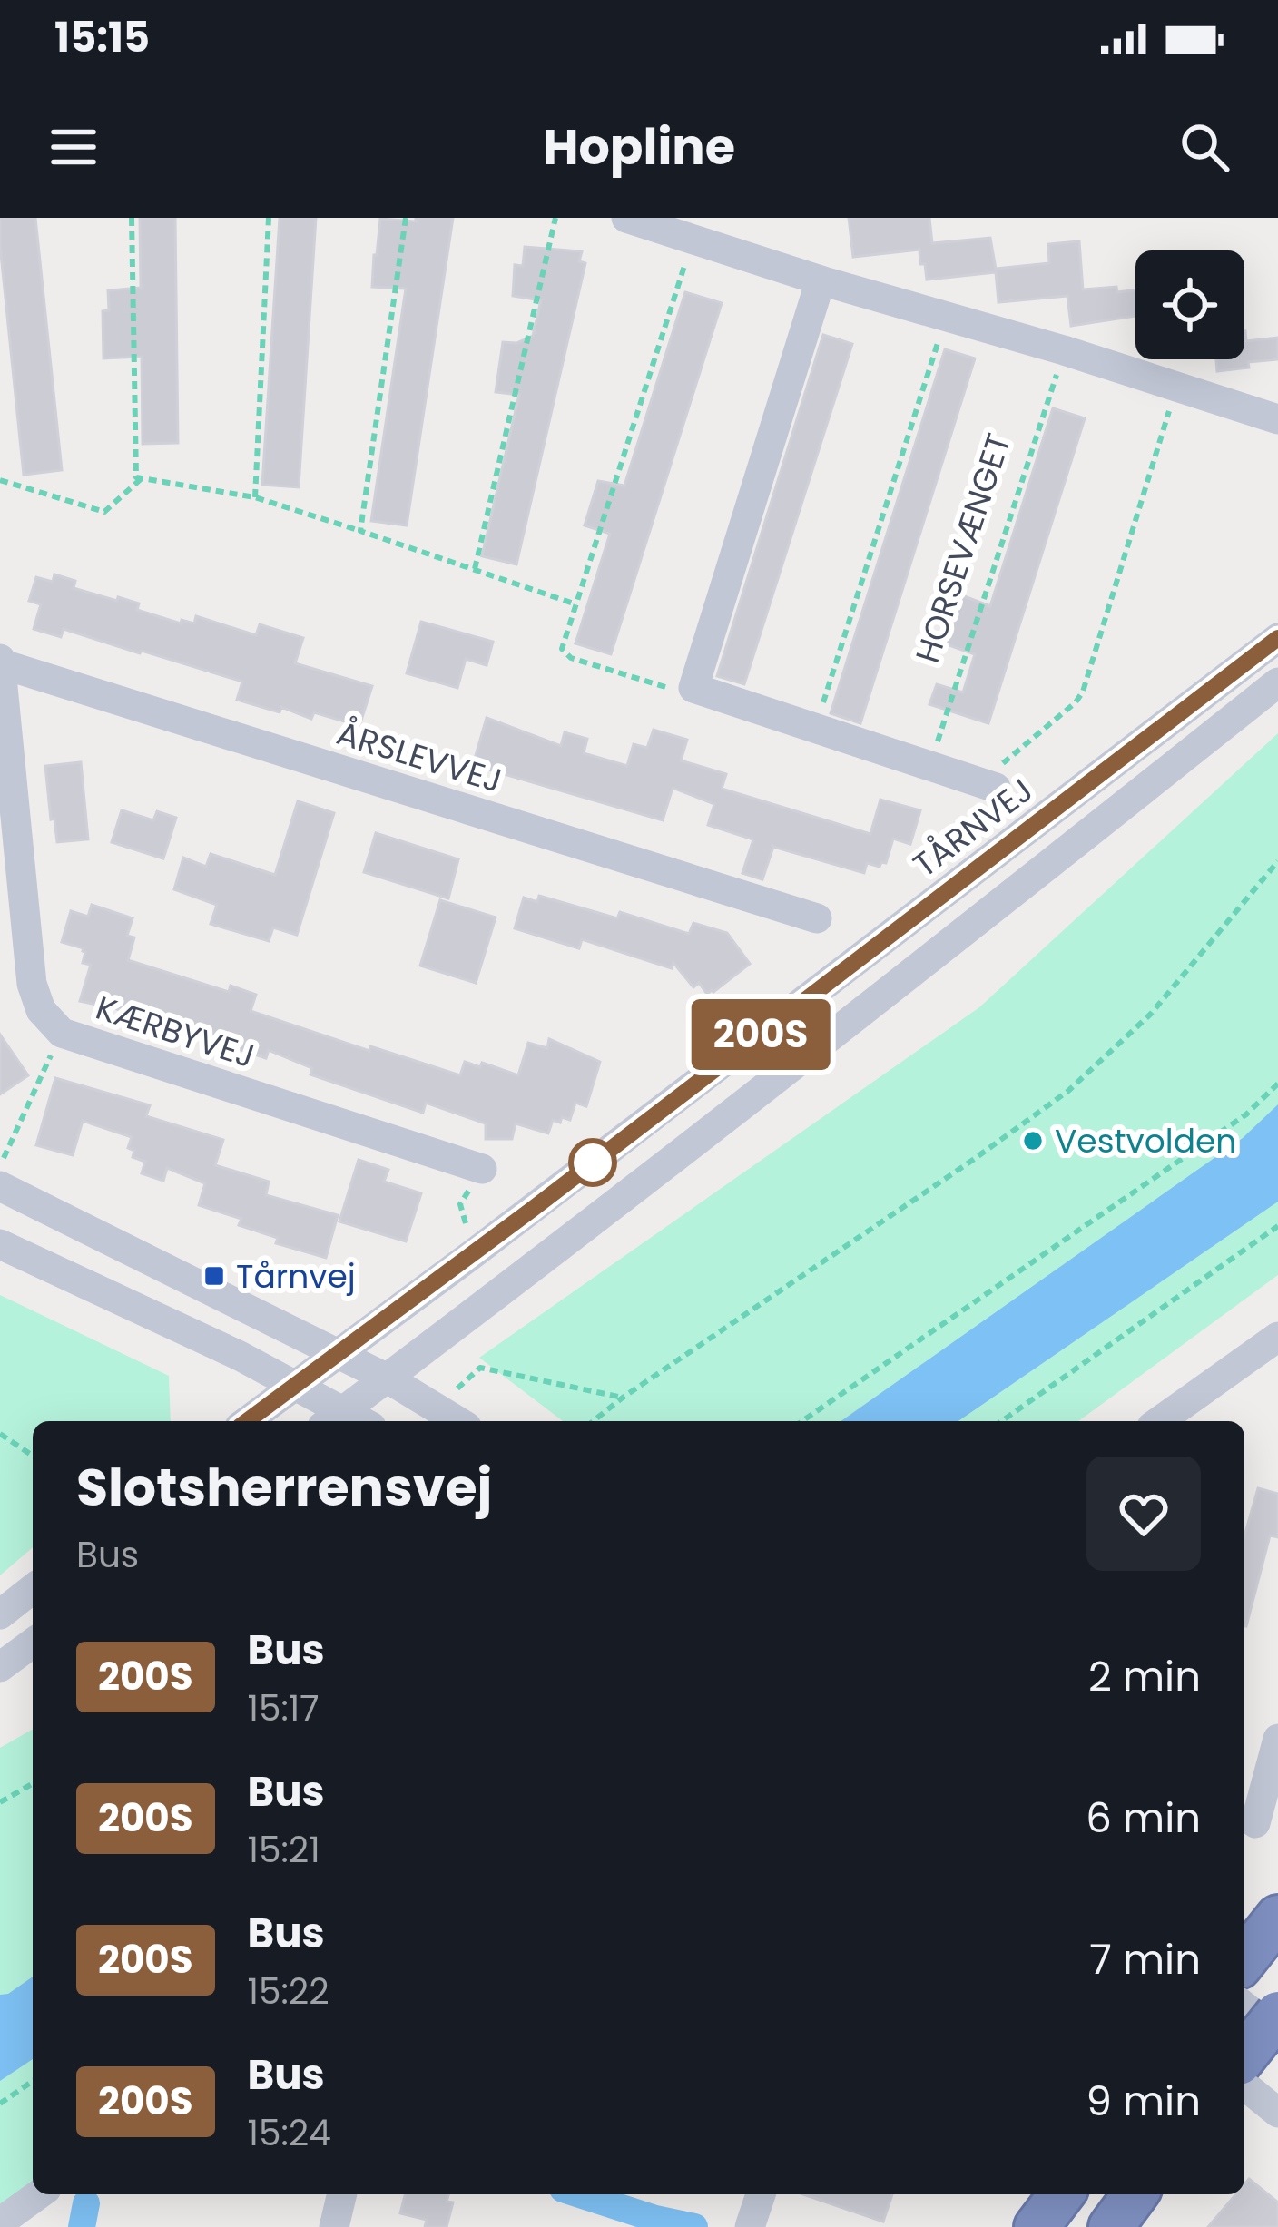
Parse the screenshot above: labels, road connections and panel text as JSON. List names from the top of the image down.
{
  "streets": {
    "street": ["ÅRSLEVVEJ", "TÅRNVEJ", "KÆRBYVEJ"],
    "path": ["HORSEVÆNGET"]
  },
  "crossings": [
    ["ÅRSLEVVEJ", "KÆRBYVEJ"]
  ],
  "places": {
    "other": ["Vestvolden"],
    "transit": ["Tårnvej"]
  },
  "lines": ["bus line 200S"],
  "page": {
    "status": "15:15",
    "header": "Hopline",
    "on_map": "200S",
    "heading": ["Slotsherrensvej", "Bus"],
    "list": [
      {
        "mark": "200S",
        "name": "Bus",
        "note": "15:17",
        "value": "2 min"
      },
      {
        "mark": "200S",
        "name": "Bus",
        "note": "15:21",
        "value": "6 min"
      },
      {
        "mark": "200S",
        "name": "Bus",
        "note": "15:22",
        "value": "7 min"
      },
      {
        "mark": "200S",
        "name": "Bus",
        "note": "15:24",
        "value": "9 min"
      }
    ]
  }
}
